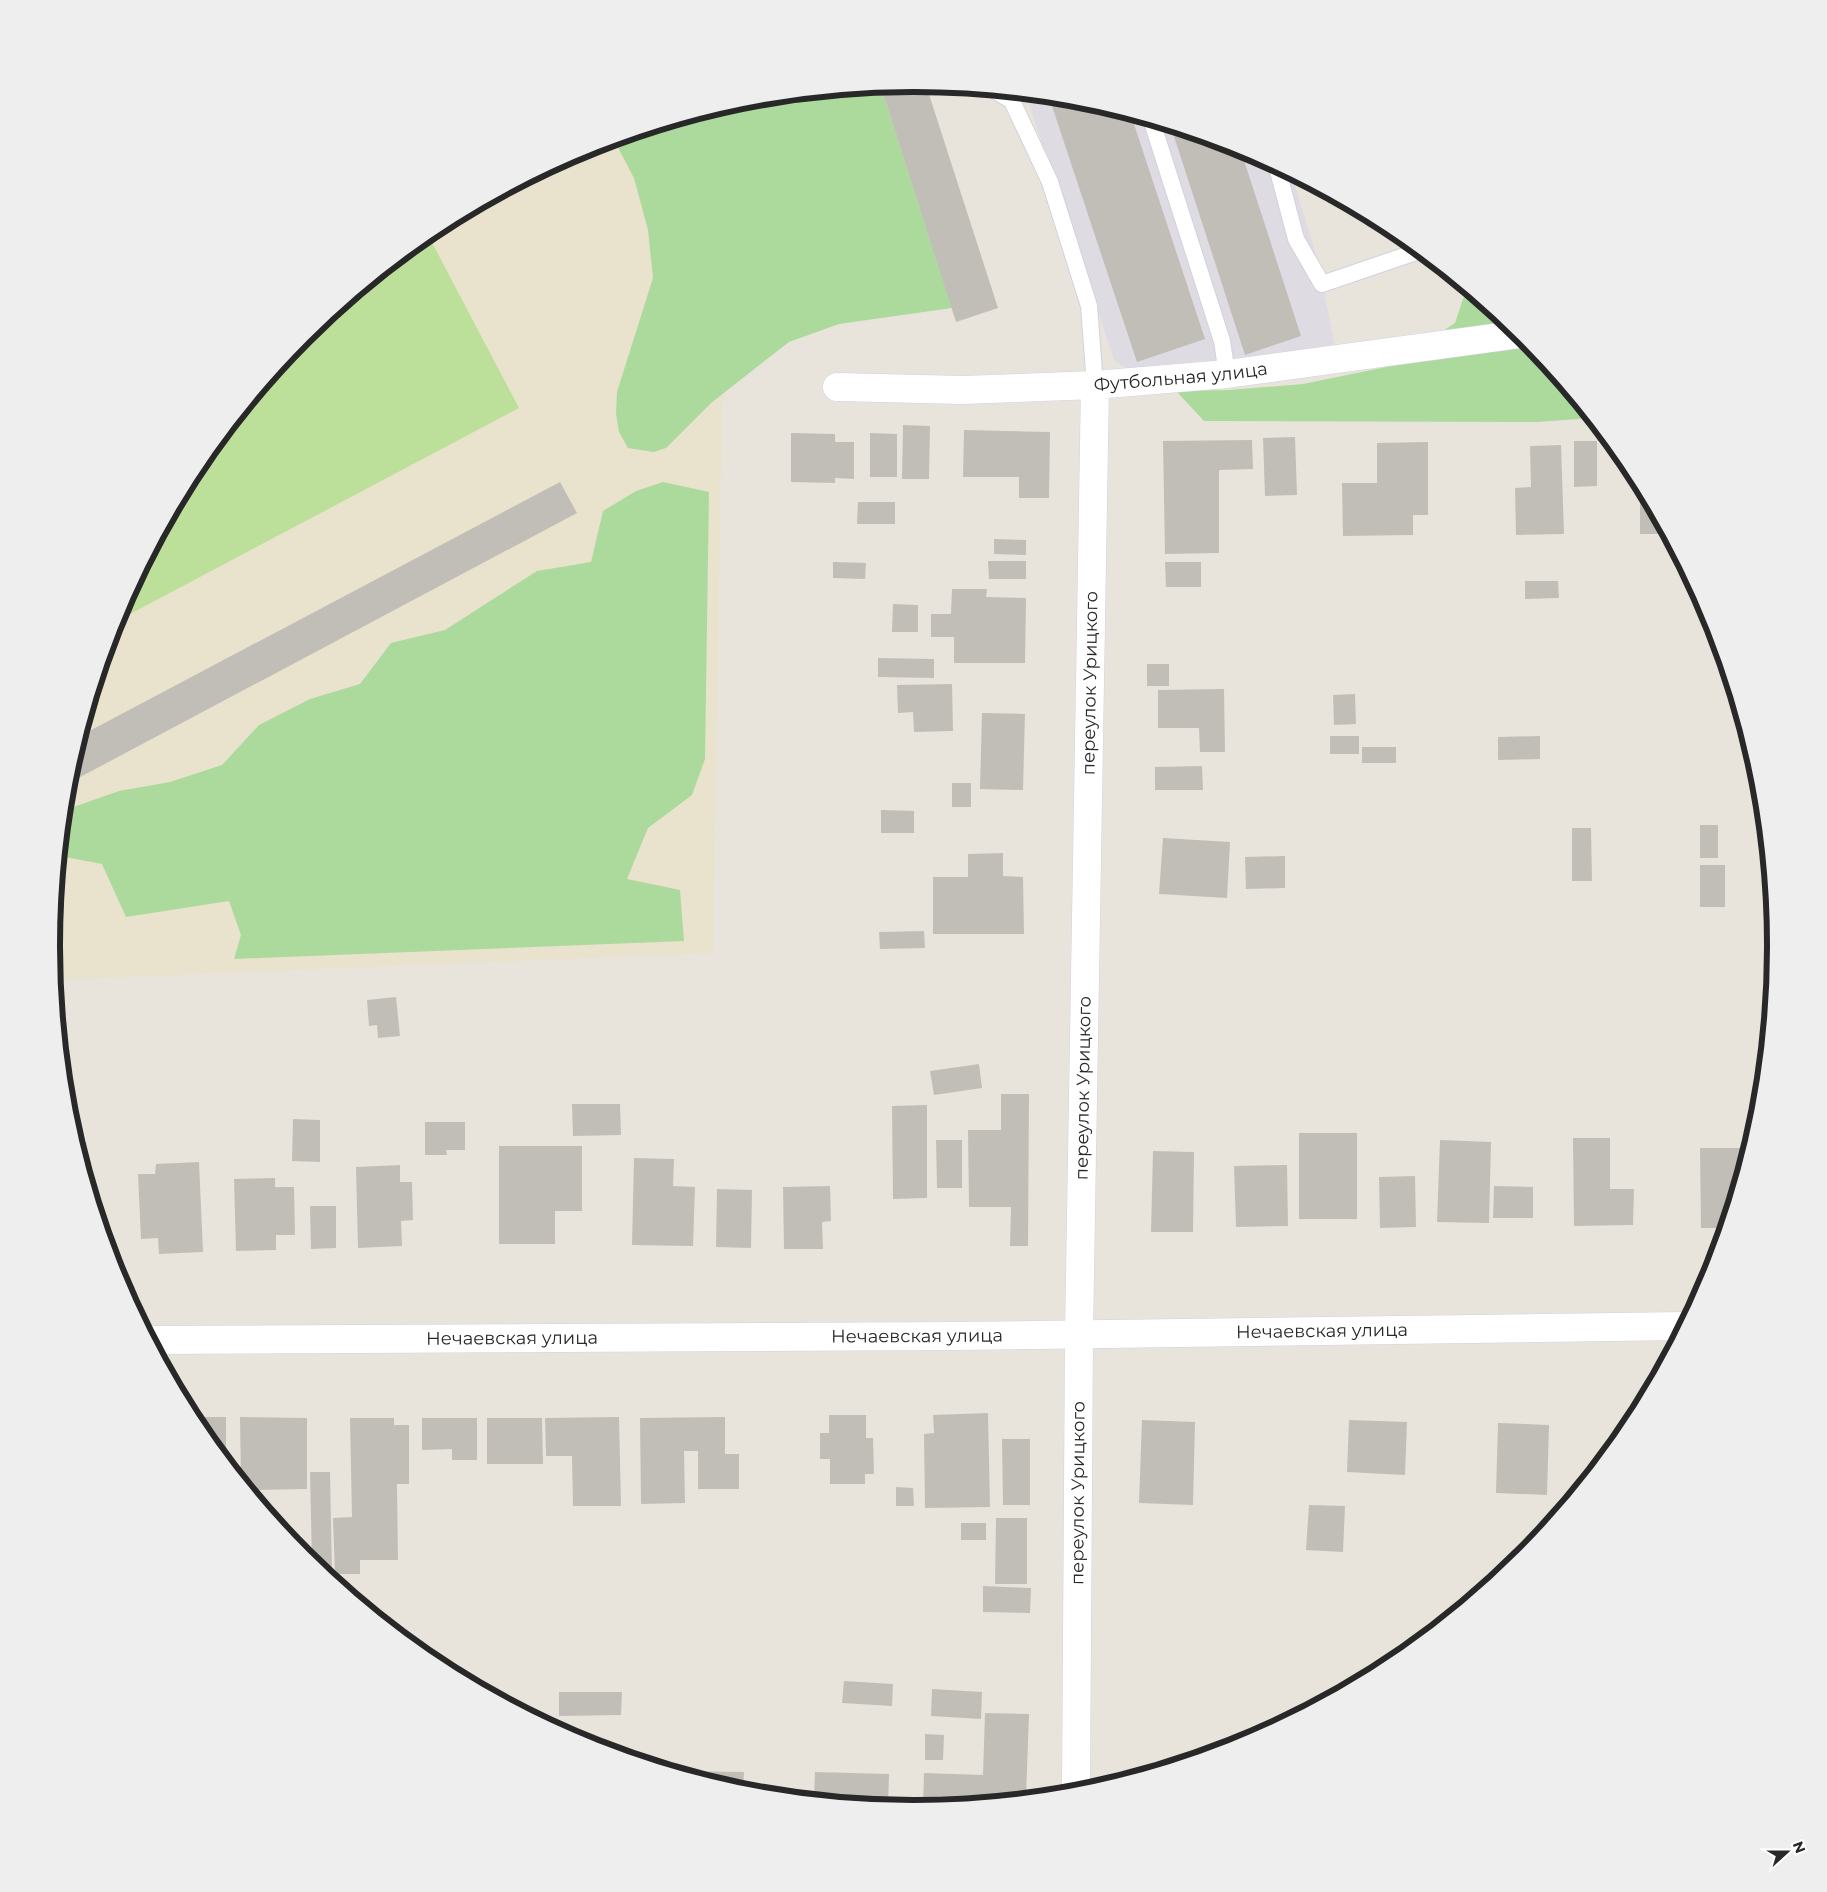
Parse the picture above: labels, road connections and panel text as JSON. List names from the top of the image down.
{
  "streets": {
    "street": ["Футбольная улица", "переулок Урицкого", "Нечаевская улица"]
  },
  "crossings": [
    ["Футбольная улица", "переулок Урицкого"],
    ["переулок Урицкого", "Нечаевская улица"]
  ],
  "north": "right"
}
